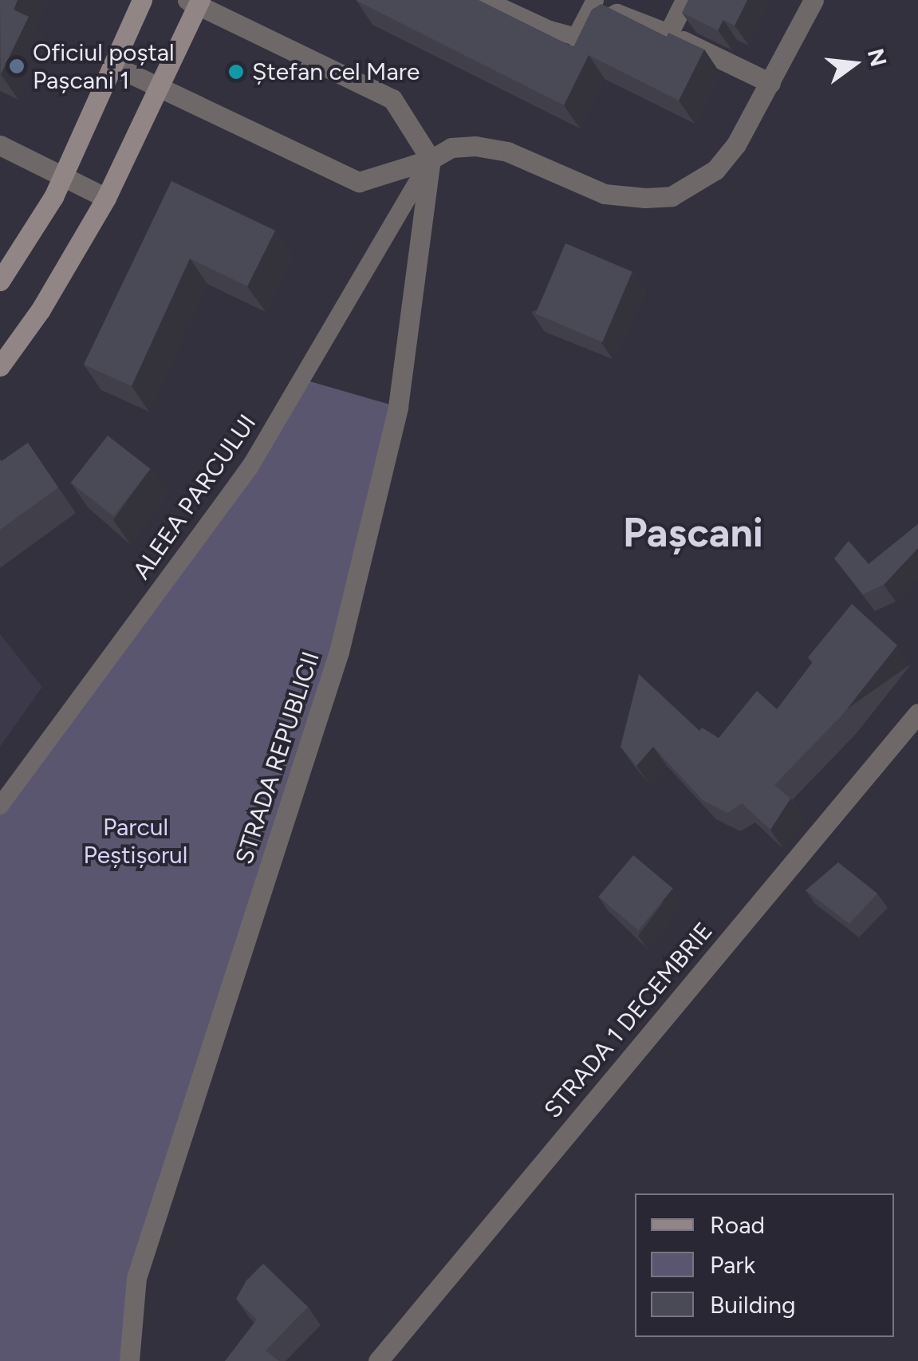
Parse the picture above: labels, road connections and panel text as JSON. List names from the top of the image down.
{
  "streets": {
    "street": ["STRADA REPUBLICII", "STRADA 1 DECEMBRIE"],
    "lane": ["ALEEA PARCULUI"]
  },
  "crossings": [
    ["ALEEA PARCULUI", "STRADA REPUBLICII"]
  ],
  "districts": ["Pașcani"],
  "parks": ["Parcul Peștișorul"],
  "places": ["Oficiul poștal Pașcani 1", "Ștefan cel Mare"],
  "legend": ["Road", "Park", "Building"],
  "north": "right"
}
